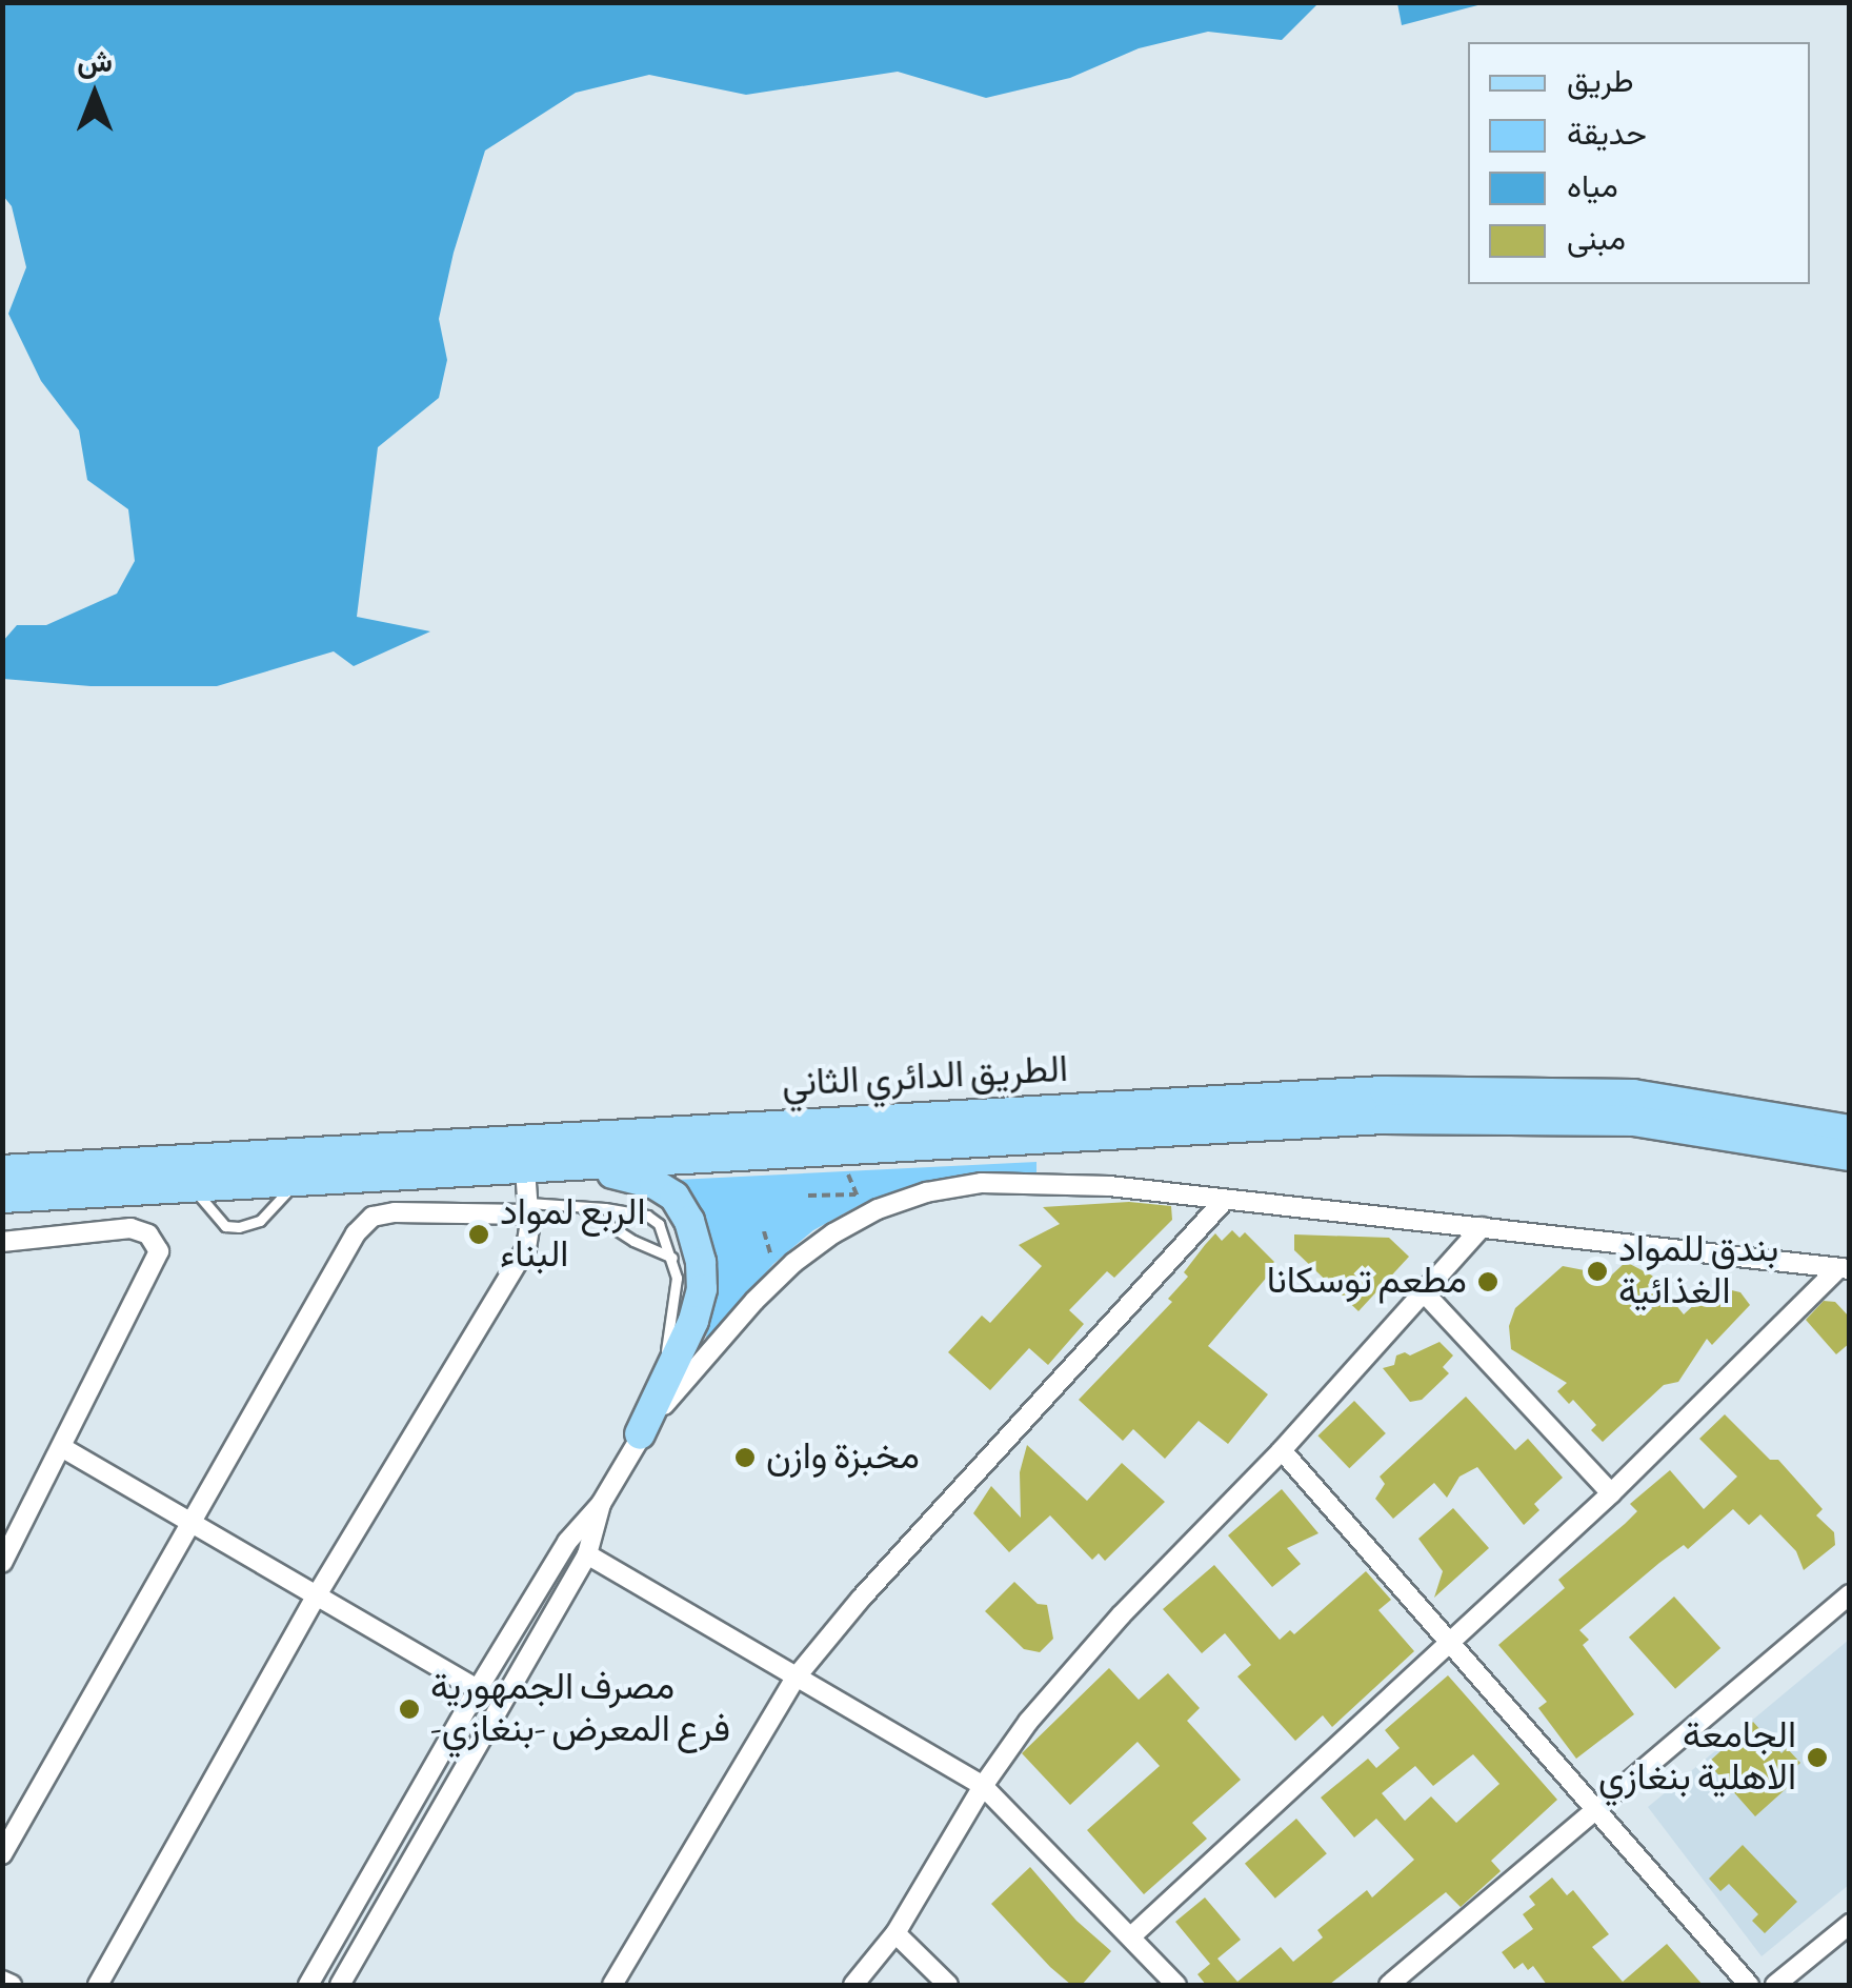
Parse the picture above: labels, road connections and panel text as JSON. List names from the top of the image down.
{
  "streets": {
    "main road": ["الطريق الدائري الثاني"]
  },
  "places": [
    "الربع لمواد البناء",
    "بندق للمواد الغذائية",
    "مطعم توسكانا",
    "مخبزة وازن",
    "مصرف الجمهورية -فرع المعرض -بنغازي",
    "الجامعة الاهلية بنغازي"
  ],
  "legend": [
    "طريق",
    "حديقة",
    "مياه",
    "مبنى"
  ],
  "north": "top"
}
